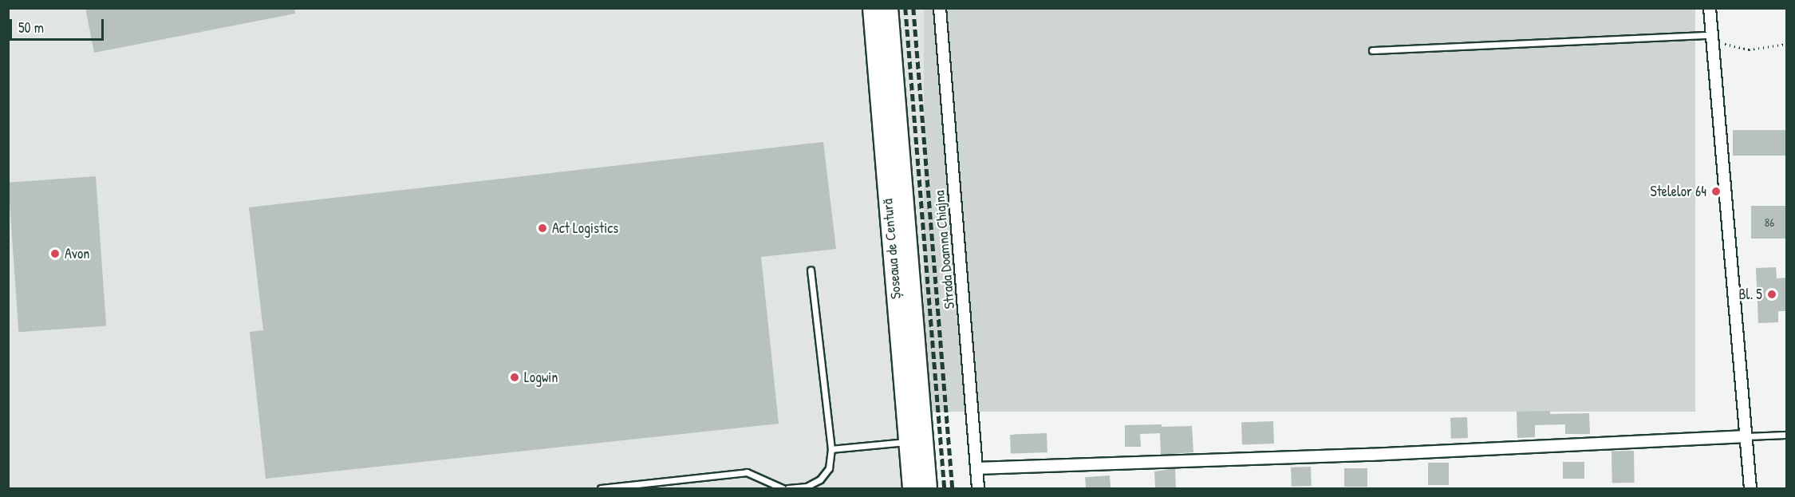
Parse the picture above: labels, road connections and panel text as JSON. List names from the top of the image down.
{
  "streets": {
    "main road": ["Șoseaua de Centură"],
    "street": ["Strada Doamna Chiajna"]
  },
  "places": [
    "Stelelor 64",
    "Act Logistics",
    "Avon",
    "Bl. 5",
    "Logwin"
  ],
  "house_numbers": ["86"],
  "scale_bar": "50 m"
}
